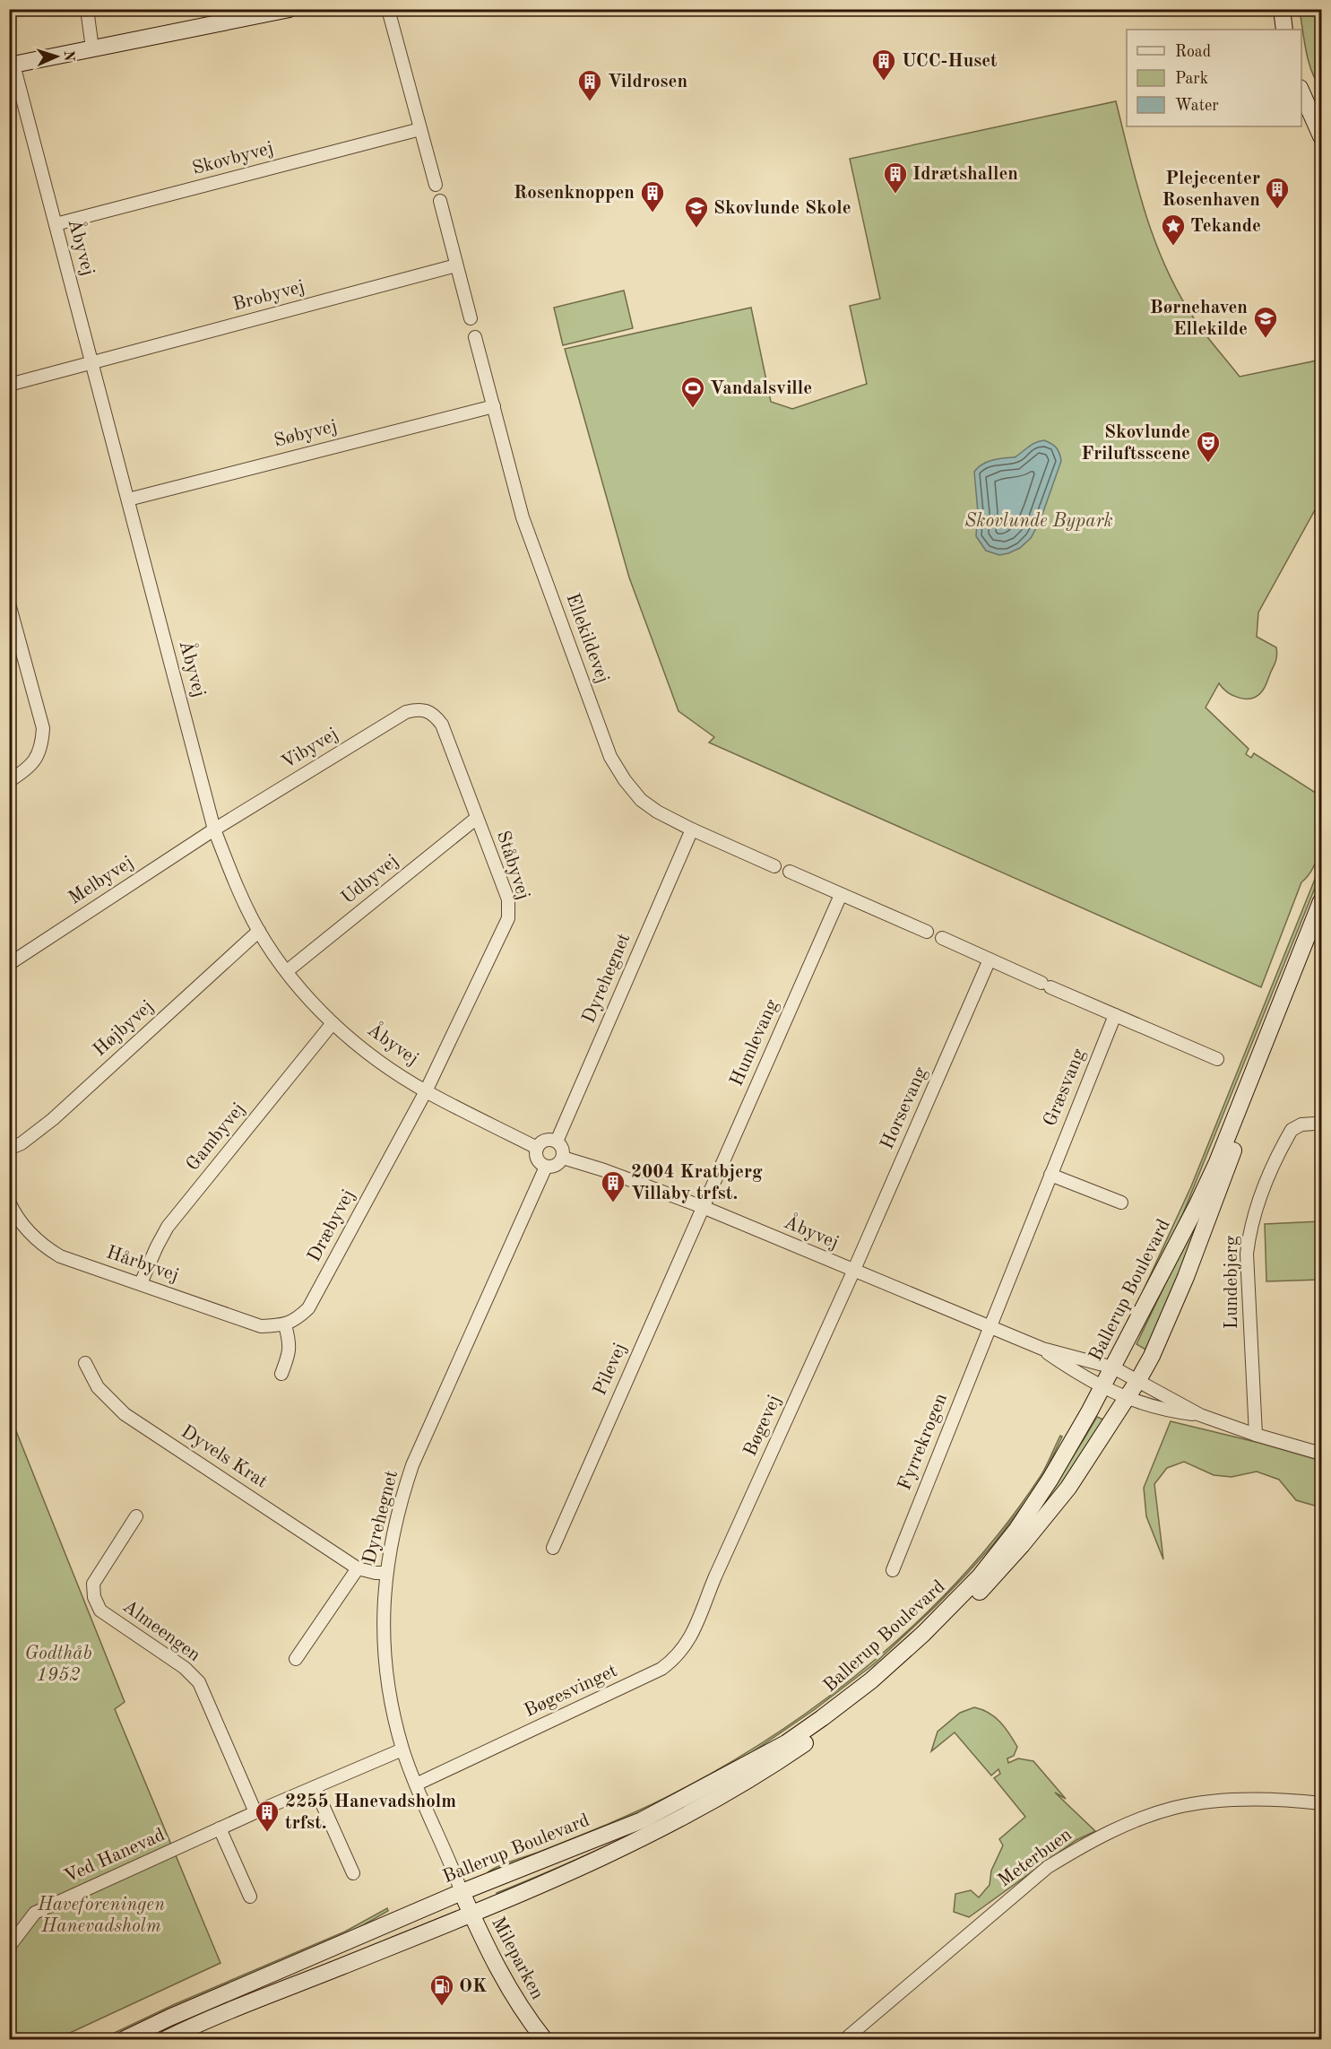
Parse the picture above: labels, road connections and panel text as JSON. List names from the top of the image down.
{
  "streets": {
    "street": [
      "Skovbyvej",
      "Åbyvej",
      "Brobyvej",
      "Søbyvej",
      "Ellekildevej",
      "Vibyvej",
      "Ståbyvej",
      "Udbyvej",
      "Melbyvej",
      "Dyrehegnet",
      "Højbyvej",
      "Humlevang",
      "Græsvang",
      "Horsevang",
      "Gambyvej",
      "Dræbyvej",
      "Hårbyvej",
      "Lundebjerg",
      "Ballerup Boulevard",
      "Pilevej",
      "Bøgevej",
      "Fyrrekrogen",
      "Dyvels Krat",
      "Almeengen",
      "Bøgesvinget",
      "Ved Hanevad",
      "Meterbuen",
      "Mileparken"
    ]
  },
  "crossings": [
    ["Skovbyvej", "Åbyvej"],
    ["Åbyvej", "Brobyvej"],
    ["Åbyvej", "Søbyvej"],
    ["Åbyvej", "Vibyvej"],
    ["Åbyvej", "Ståbyvej"],
    ["Åbyvej", "Udbyvej"],
    ["Åbyvej", "Melbyvej"],
    ["Åbyvej", "Dyrehegnet"],
    ["Åbyvej", "Højbyvej"],
    ["Åbyvej", "Humlevang"],
    ["Åbyvej", "Græsvang"],
    ["Åbyvej", "Horsevang"],
    ["Åbyvej", "Gambyvej"],
    ["Åbyvej", "Dræbyvej"],
    ["Åbyvej", "Ballerup Boulevard"],
    ["Åbyvej", "Pilevej"],
    ["Åbyvej", "Bøgevej"],
    ["Åbyvej", "Fyrrekrogen"],
    ["Søbyvej", "Ellekildevej"],
    ["Ellekildevej", "Dyrehegnet"],
    ["Vibyvej", "Ståbyvej"],
    ["Vibyvej", "Melbyvej"],
    ["Ståbyvej", "Udbyvej"],
    ["Ståbyvej", "Dræbyvej"],
    ["Dyrehegnet", "Ballerup Boulevard"],
    ["Dyrehegnet", "Dyvels Krat"],
    ["Dyrehegnet", "Bøgesvinget"],
    ["Dyrehegnet", "Ved Hanevad"],
    ["Dyrehegnet", "Mileparken"],
    ["Humlevang", "Pilevej"],
    ["Græsvang", "Fyrrekrogen"],
    ["Horsevang", "Bøgevej"],
    ["Gambyvej", "Hårbyvej"],
    ["Dræbyvej", "Hårbyvej"],
    ["Ballerup Boulevard", "Mileparken"],
    ["Bøgevej", "Bøgesvinget"],
    ["Almeengen", "Ved Hanevad"]
  ],
  "parks": ["Skovlunde Bypark", "Godthåb 1952", "Haveforeningen Hanevadsholm"],
  "places": {
    "building": [
      "UCC-Huset",
      "Vildrosen",
      "Idrætshallen",
      "Plejecenter Rosenhaven",
      "Rosenknoppen",
      "2004 Kratbjerg Villaby trfst.",
      "2255 Hanevadsholm trfst."
    ],
    "school or university": ["Skovlunde Skole", "Børnehaven Ellekilde"],
    "place": ["Tekande"],
    "sports": ["Vandalsville"],
    "theatre": ["Skovlunde Friluftsscene"],
    "fuel station": ["OK"]
  },
  "legend": ["Road", "Park", "Water"],
  "north": "right"
}
